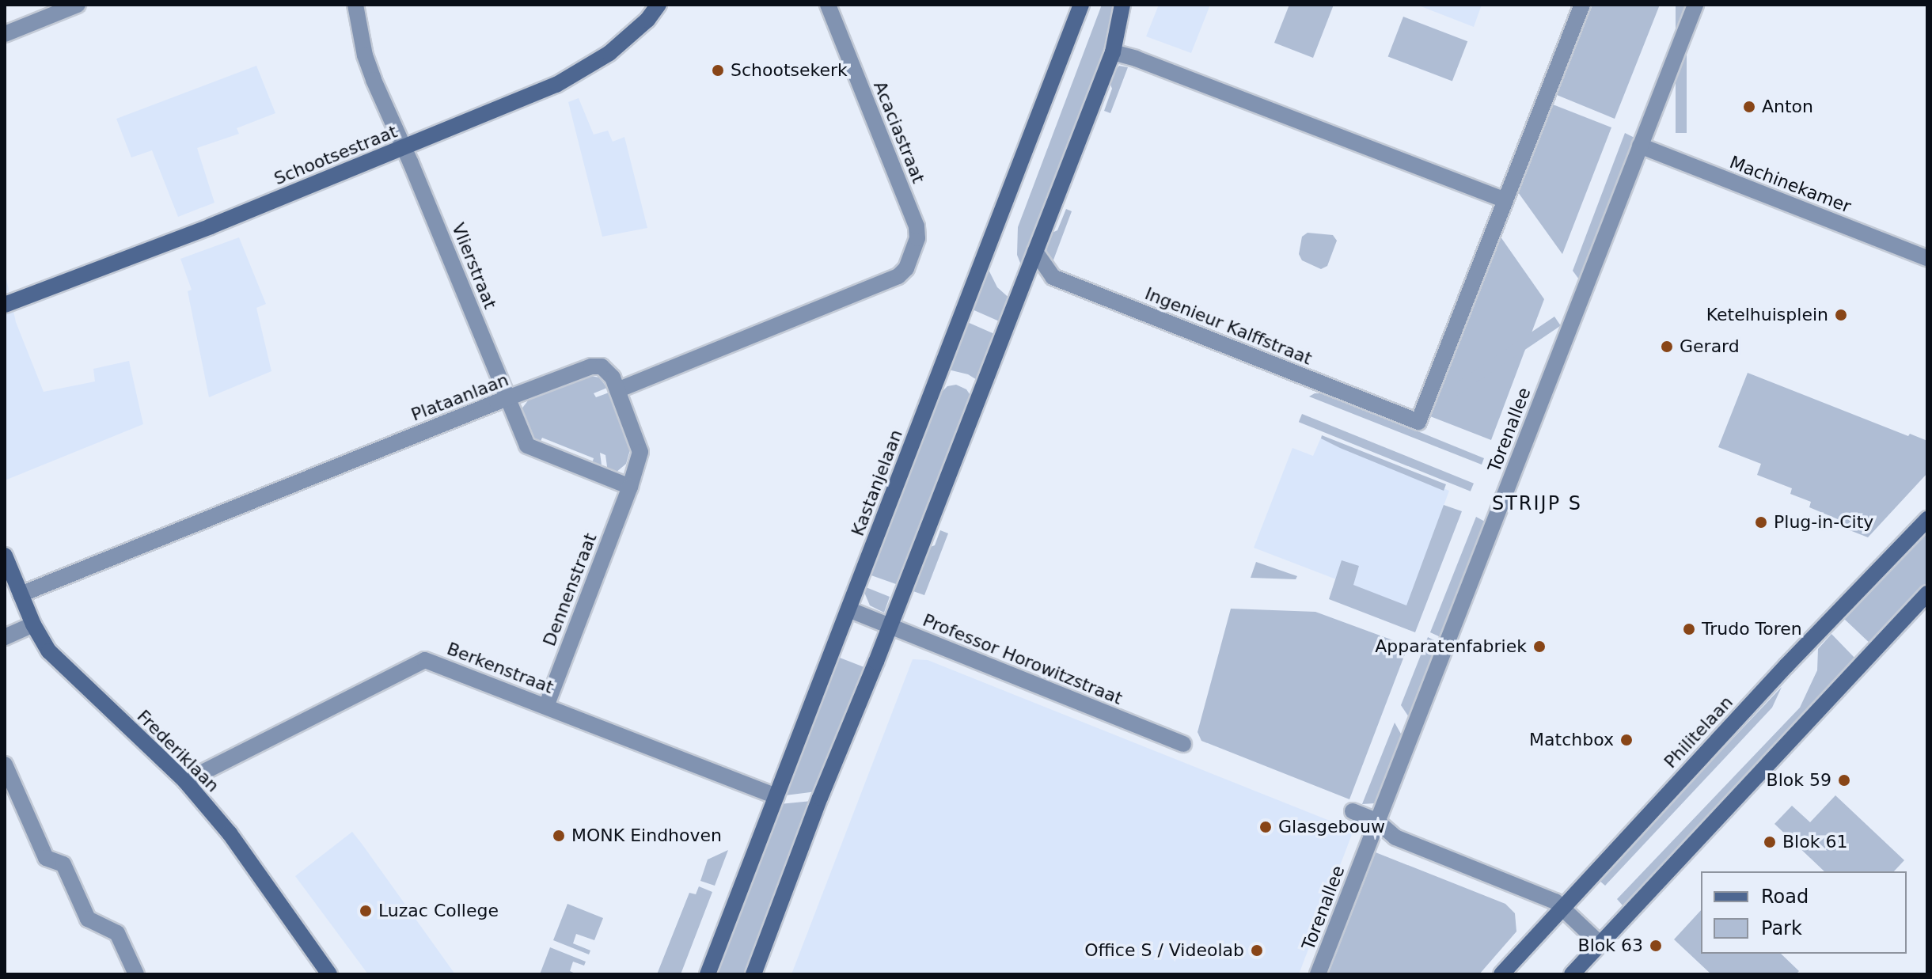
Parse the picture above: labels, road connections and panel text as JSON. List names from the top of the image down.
{
  "streets": {
    "street": [
      "Acaciastraat",
      "Schootsestraat",
      "Machinekamer",
      "Vlierstraat",
      "Ingenieur Kalffstraat",
      "Plataanlaan",
      "Torenallee",
      "Kastanjelaan",
      "Dennenstraat",
      "Professor Horowitzstraat",
      "Berkenstraat",
      "Philitelaan",
      "Frederiklaan"
    ]
  },
  "crossings": [
    ["Acaciastraat", "Plataanlaan"],
    ["Acaciastraat", "Dennenstraat"],
    ["Schootsestraat", "Vlierstraat"],
    ["Machinekamer", "Torenallee"],
    ["Vlierstraat", "Plataanlaan"],
    ["Vlierstraat", "Dennenstraat"],
    ["Plataanlaan", "Dennenstraat"],
    ["Plataanlaan", "Frederiklaan"],
    ["Kastanjelaan", "Professor Horowitzstraat"],
    ["Kastanjelaan", "Berkenstraat"],
    ["Dennenstraat", "Berkenstraat"],
    ["Berkenstraat", "Frederiklaan"]
  ],
  "districts": ["STRIJP S"],
  "places": [
    "Schootsekerk",
    "Anton",
    "Ketelhuisplein",
    "Gerard",
    "Plug-in-City",
    "Trudo Toren",
    "Apparatenfabriek",
    "Matchbox",
    "Blok 59",
    "Glasgebouw",
    "MONK Eindhoven",
    "Blok 61",
    "Luzac College",
    "Blok 63",
    "Office S / Videolab"
  ],
  "legend": ["Road", "Park"]
}
